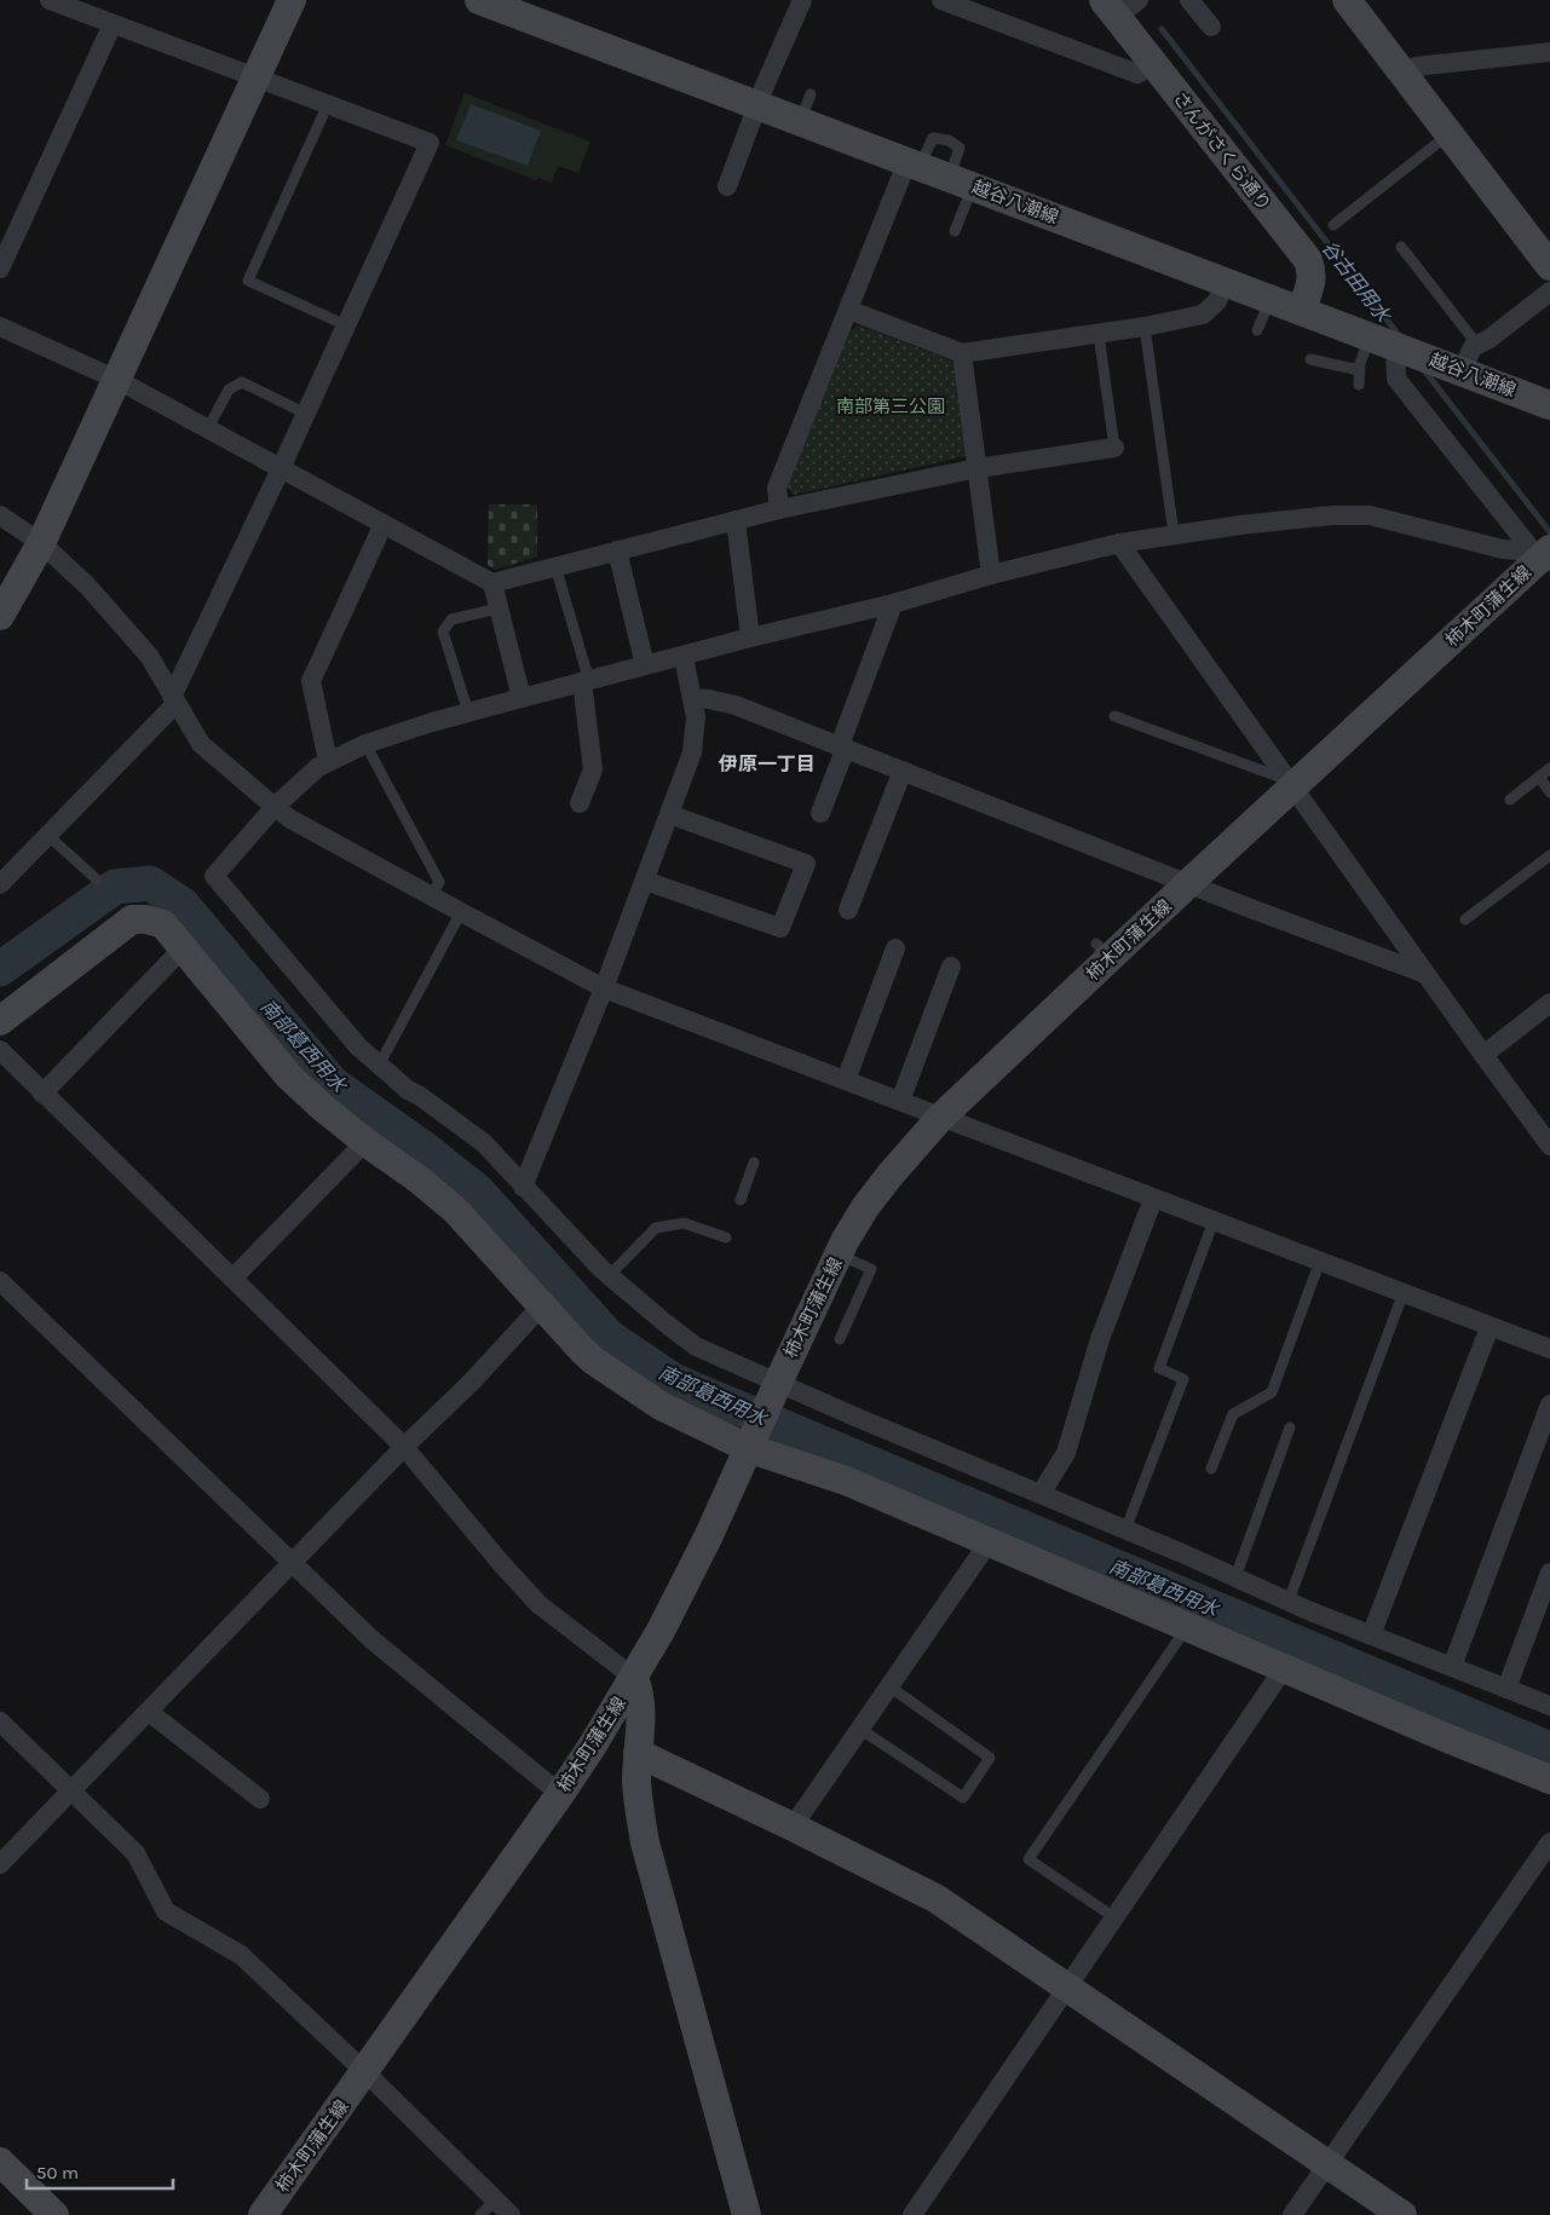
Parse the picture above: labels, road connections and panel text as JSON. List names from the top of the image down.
{
  "streets": {
    "street": ["さんがさくら通り", "越谷八潮線", "柿木町蒲生線"]
  },
  "crossings": [
    ["さんがさくら通り", "越谷八潮線"]
  ],
  "districts": ["伊原一丁目"],
  "water": ["谷古田用水", "南部葛西用水"],
  "parks": ["南部第三公園"],
  "scale_bar": "50 m"
}
